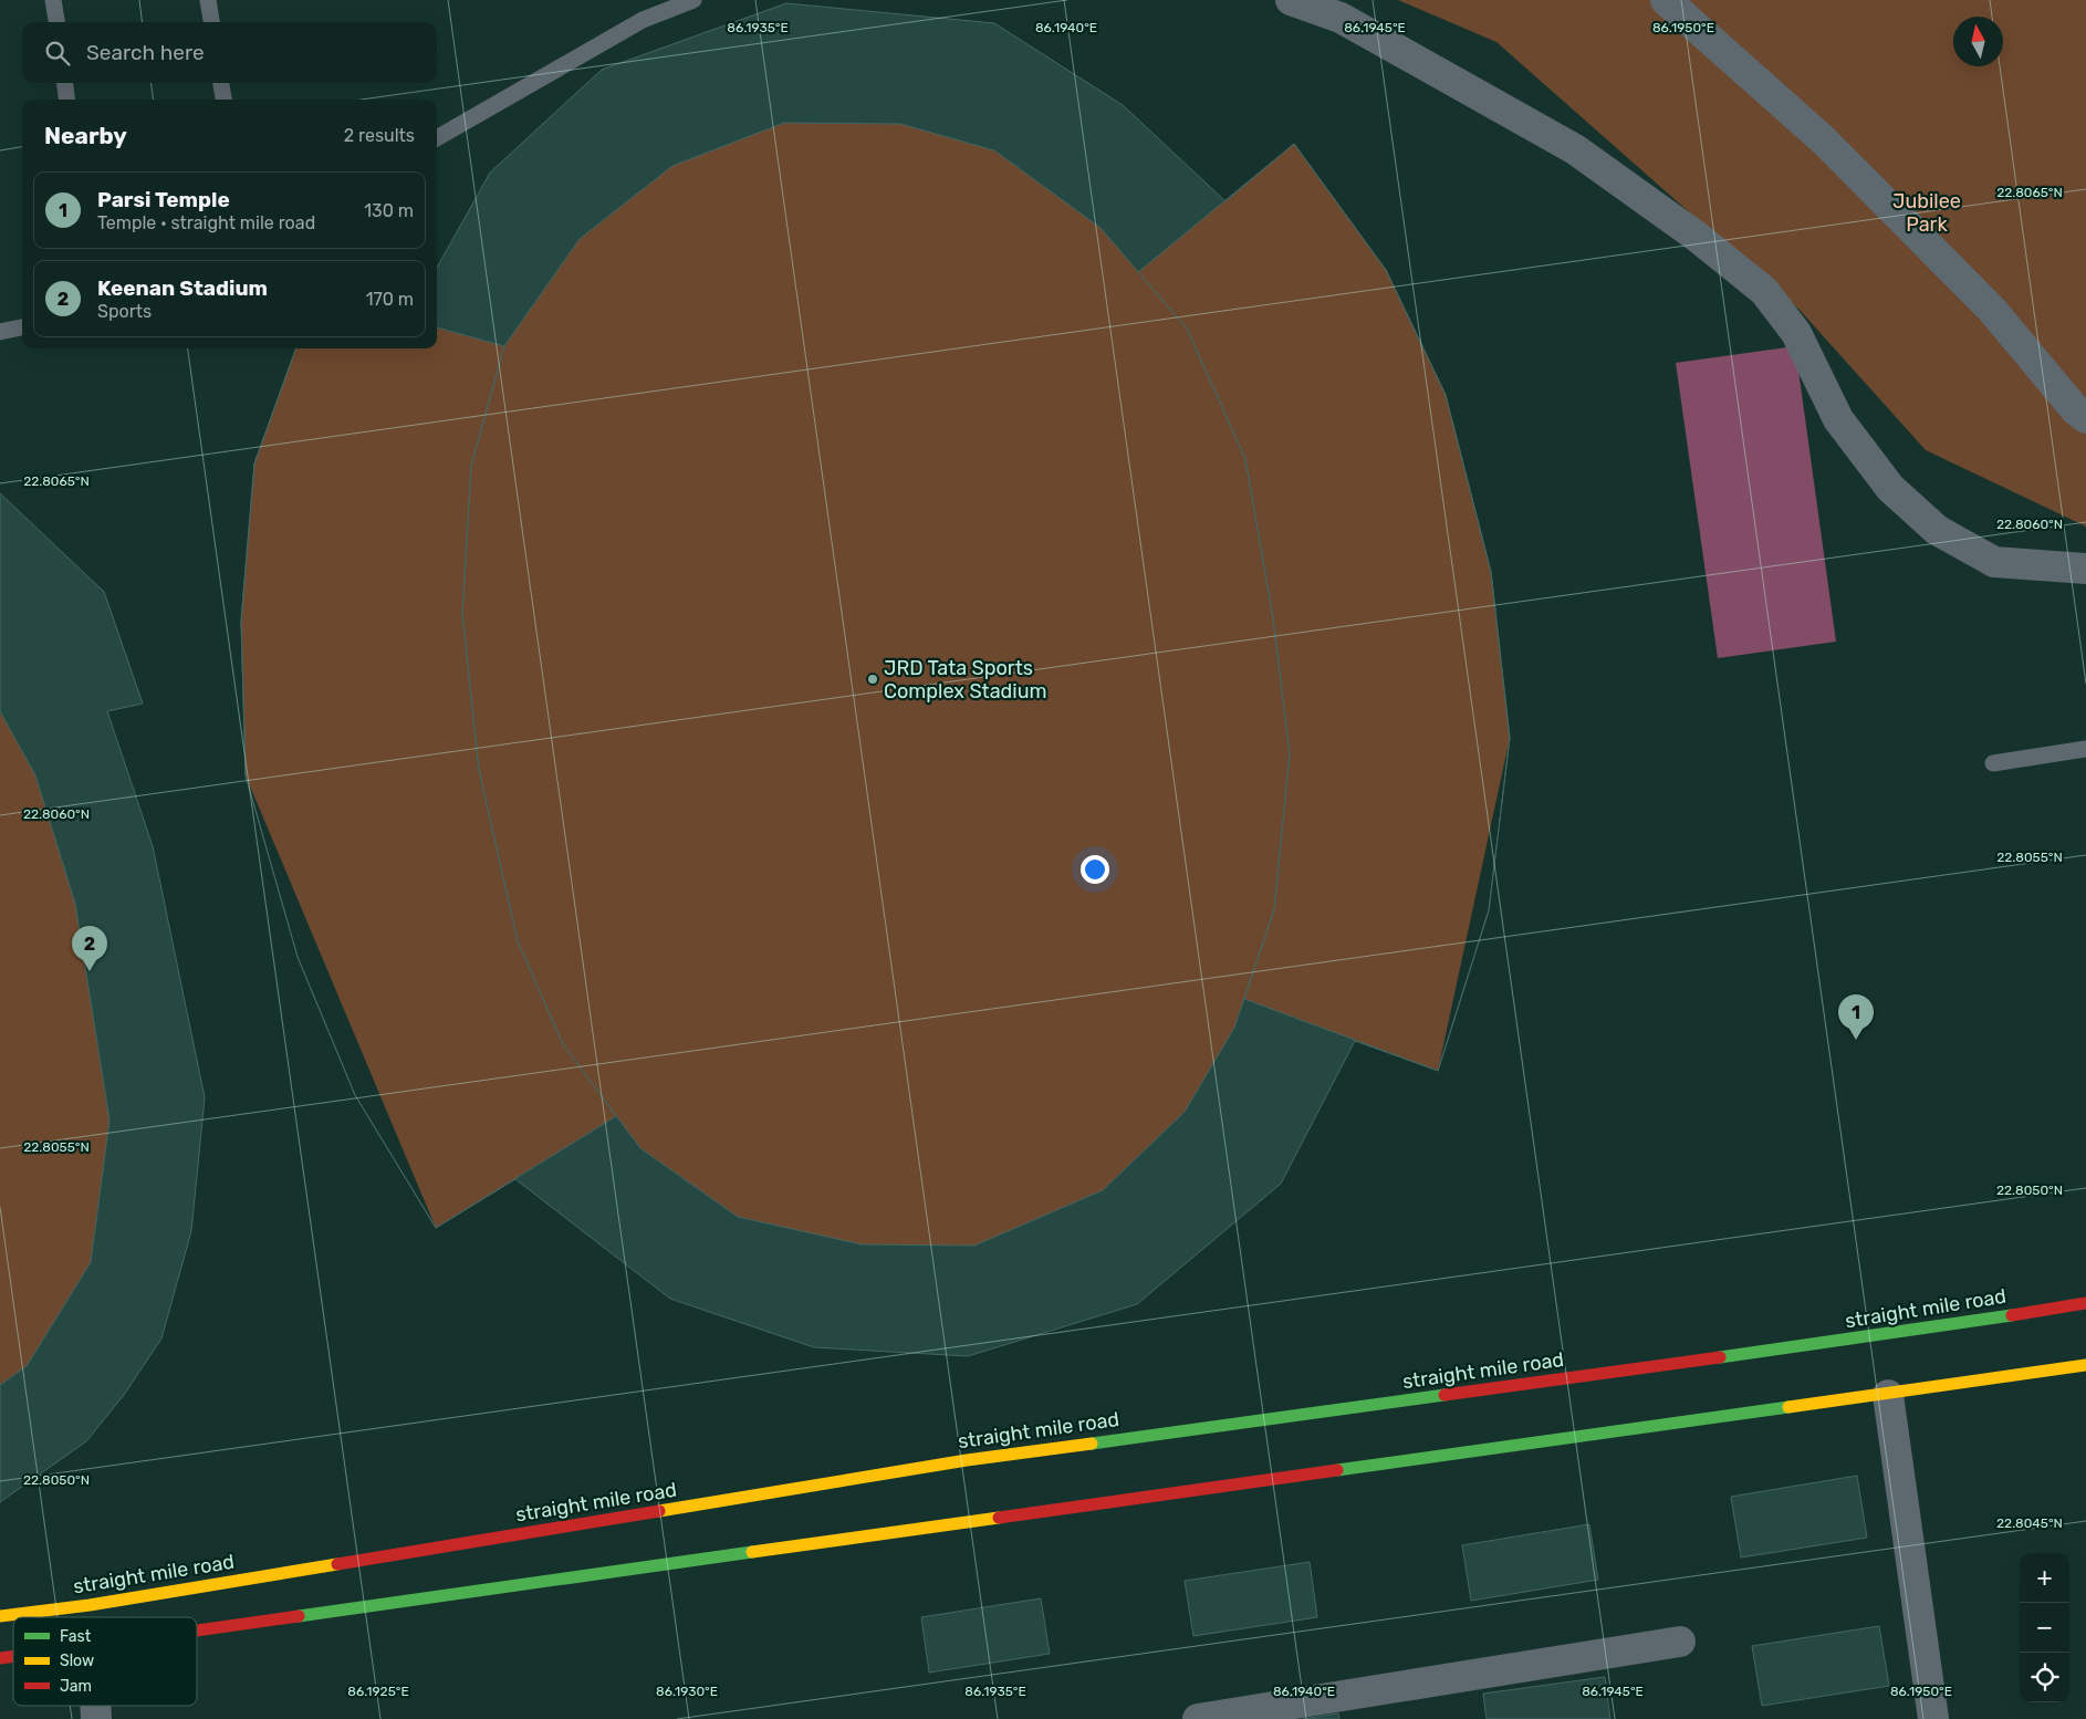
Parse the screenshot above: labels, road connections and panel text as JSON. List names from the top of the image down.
{
  "streets": {
    "street": ["straight mile road"]
  },
  "parks": ["Jubilee Park"],
  "places": ["JRD Tata Sports Complex Stadium"],
  "legend": ["Fast", "Slow", "Jam"],
  "north": "top",
  "page": {
    "search": "Search here",
    "heading": ["Nearby", "2 results"],
    "list": [
      {
        "mark": "1",
        "name": "Parsi Temple",
        "note": "Temple · straight mile road",
        "value": "130 m"
      },
      {
        "mark": "2",
        "name": "Keenan Stadium",
        "note": "Sports",
        "value": "170 m"
      }
    ],
    "pins": ["2", "1"],
    "map_buttons": ["+", "−"]
  },
  "coordinates": [
    "86.1935°E",
    "86.1940°E",
    "86.1945°E",
    "86.1950°E",
    "22.8065°N",
    "22.8060°N",
    "22.8055°N",
    "22.8050°N",
    "22.8045°N",
    "86.1925°E",
    "86.1930°E"
  ]
}
